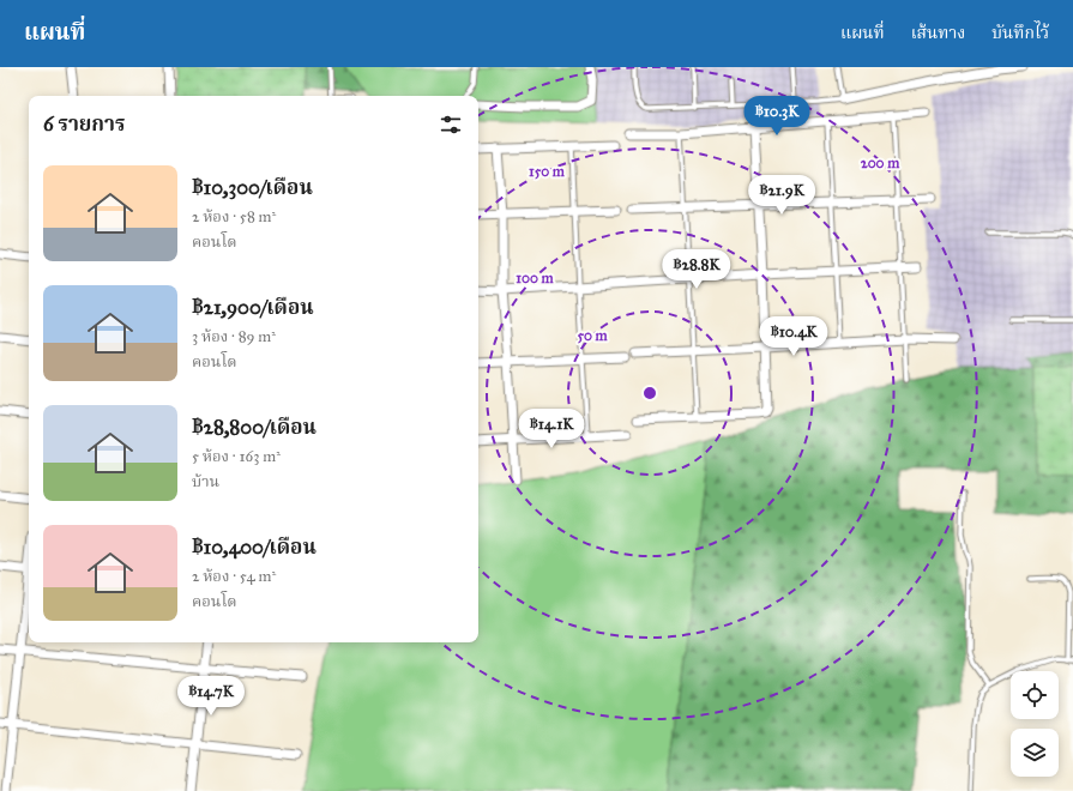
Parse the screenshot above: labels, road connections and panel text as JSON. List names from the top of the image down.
{
  "page": {
    "header": "แผนที่",
    "nav": ["แผนที่", "เส้นทาง", "บันทึกไว้"],
    "price": [
      "฿10.3K",
      "฿21.9K",
      "฿28.8K",
      "฿10.4K",
      "฿14.1K",
      "฿14.7K"
    ],
    "heading": "6 รายการ",
    "list": [
      {
        "name": "฿10,300/เดือน",
        "note": "2 ห้อง · 58 m² · คอนโด"
      },
      {
        "name": "฿21,900/เดือน",
        "note": "3 ห้อง · 89 m² · คอนโด"
      },
      {
        "name": "฿28,800/เดือน",
        "note": "5 ห้อง · 163 m² · บ้าน"
      },
      {
        "name": "฿10,400/เดือน",
        "note": "2 ห้อง · 54 m² · คอนโด"
      }
    ]
  },
  "rings": [
    "200 m",
    "150 m",
    "100 m",
    "50 m"
  ]
}
